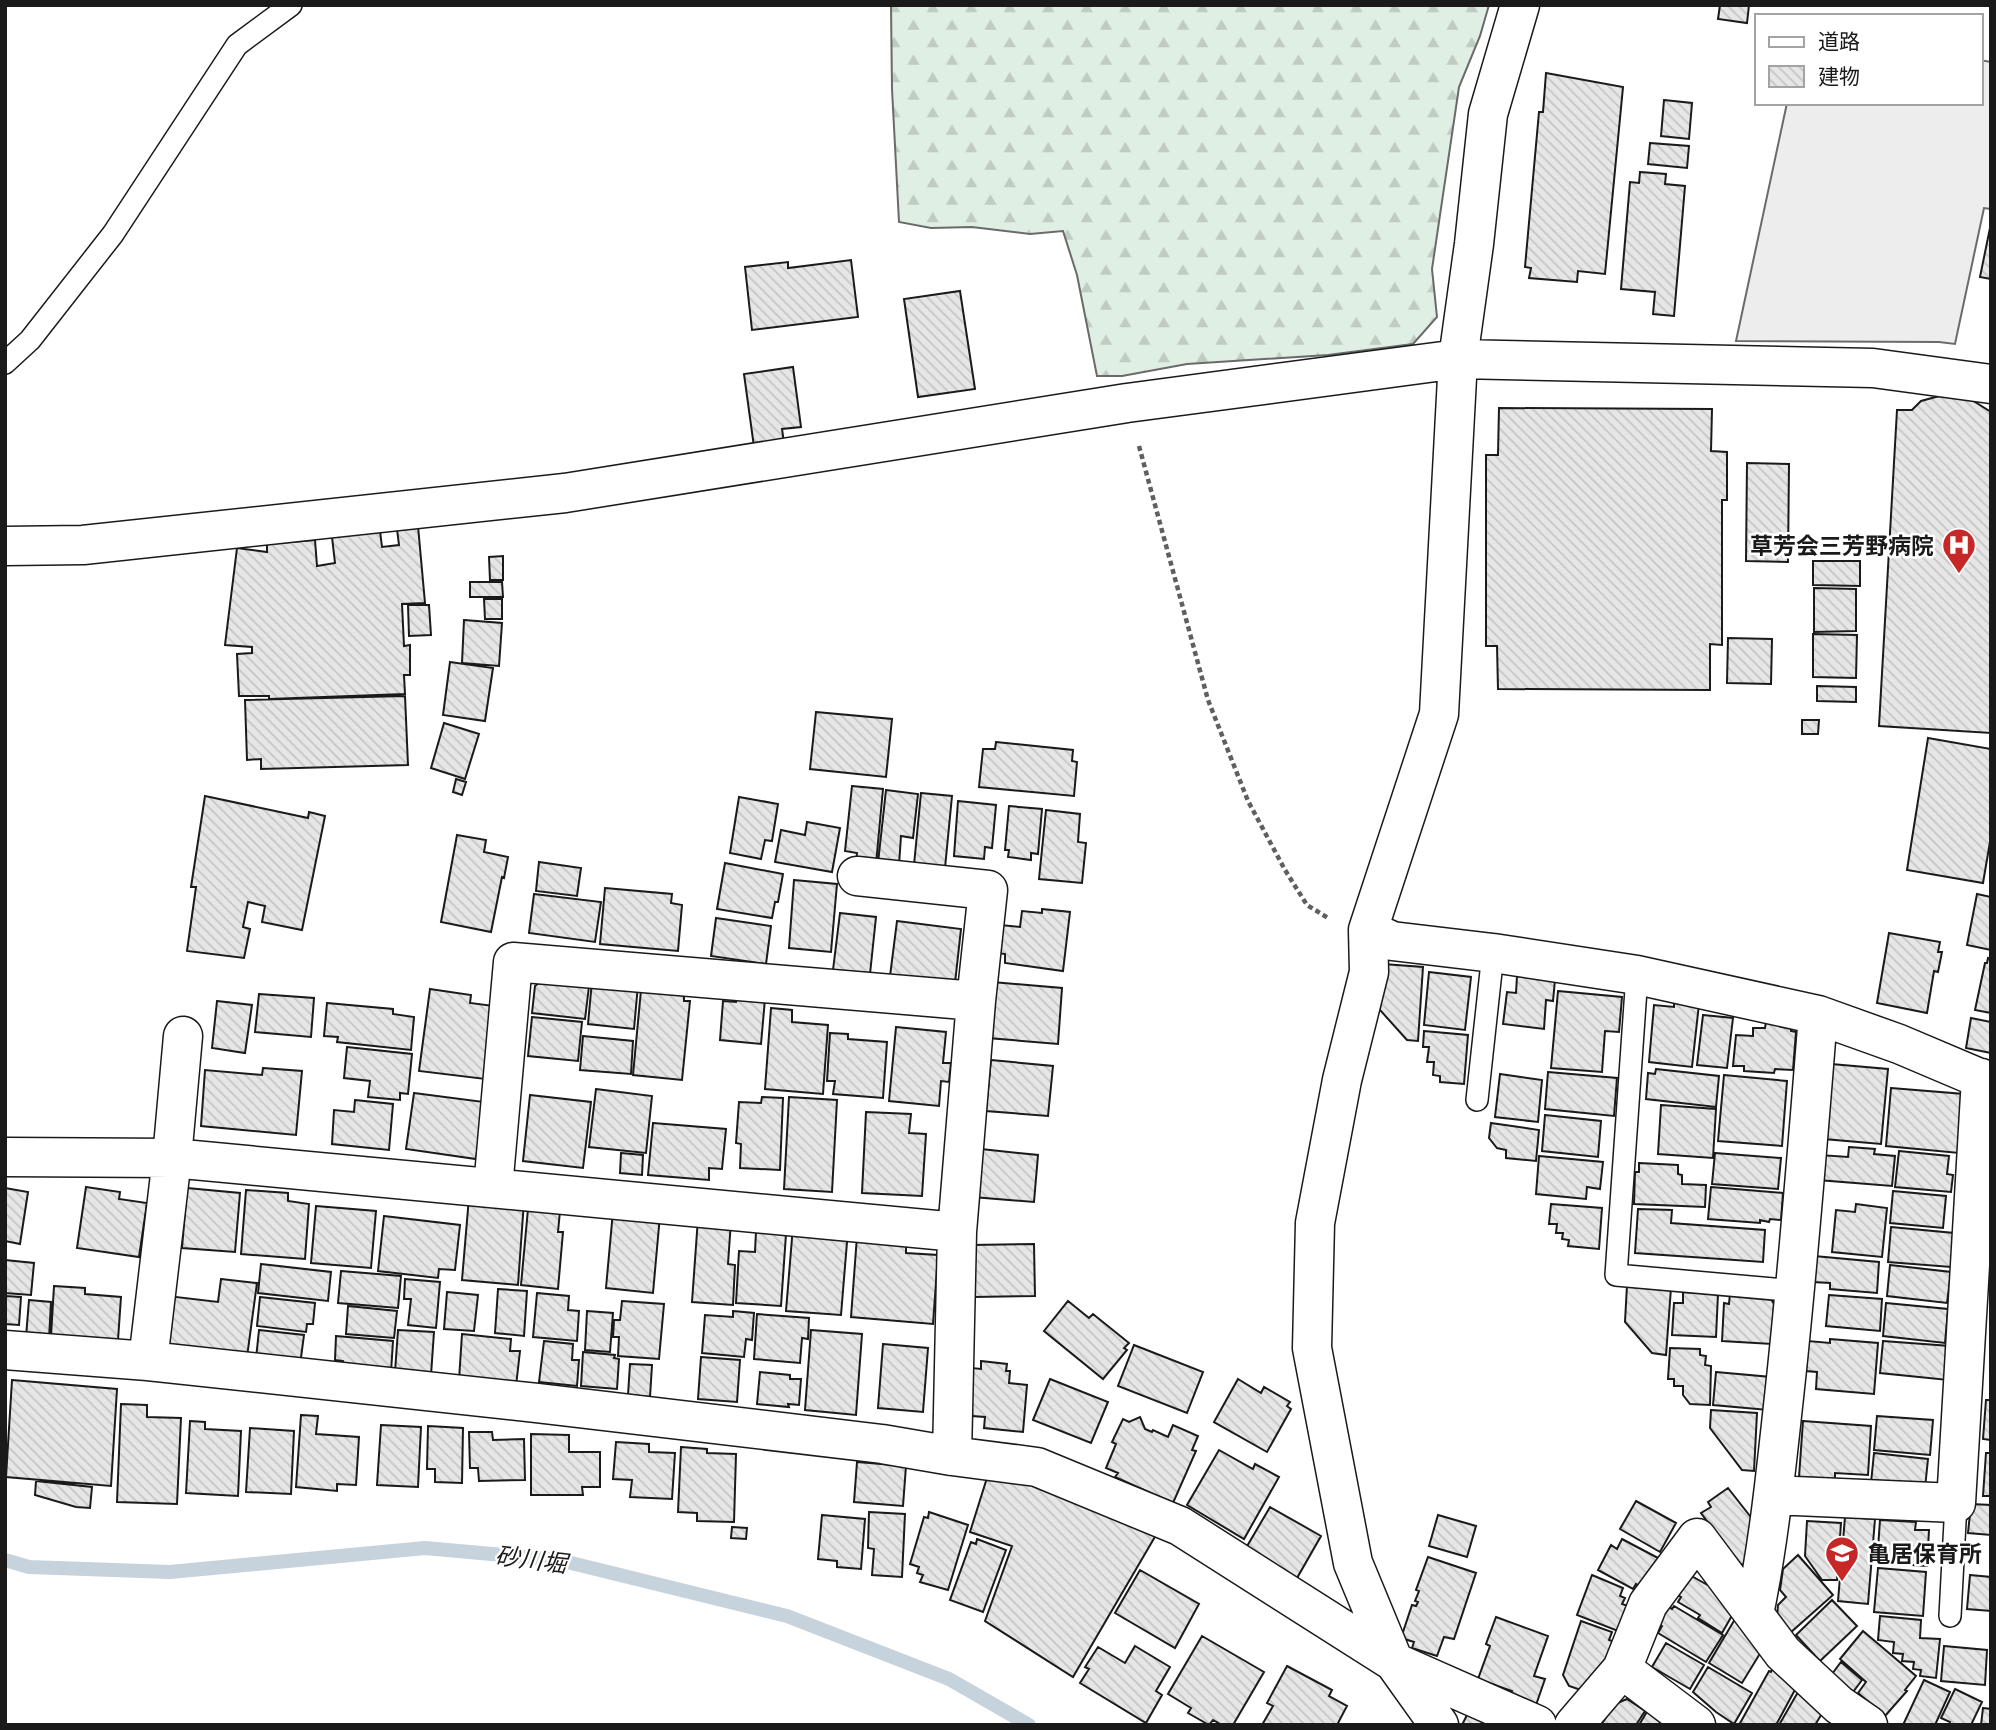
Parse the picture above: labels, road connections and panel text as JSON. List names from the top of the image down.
{
  "water": ["砂川堀"],
  "places": {
    "hospital": ["草芳会三芳野病院"],
    "school or university": ["亀居保育所"]
  },
  "legend": ["道路", "建物"]
}
